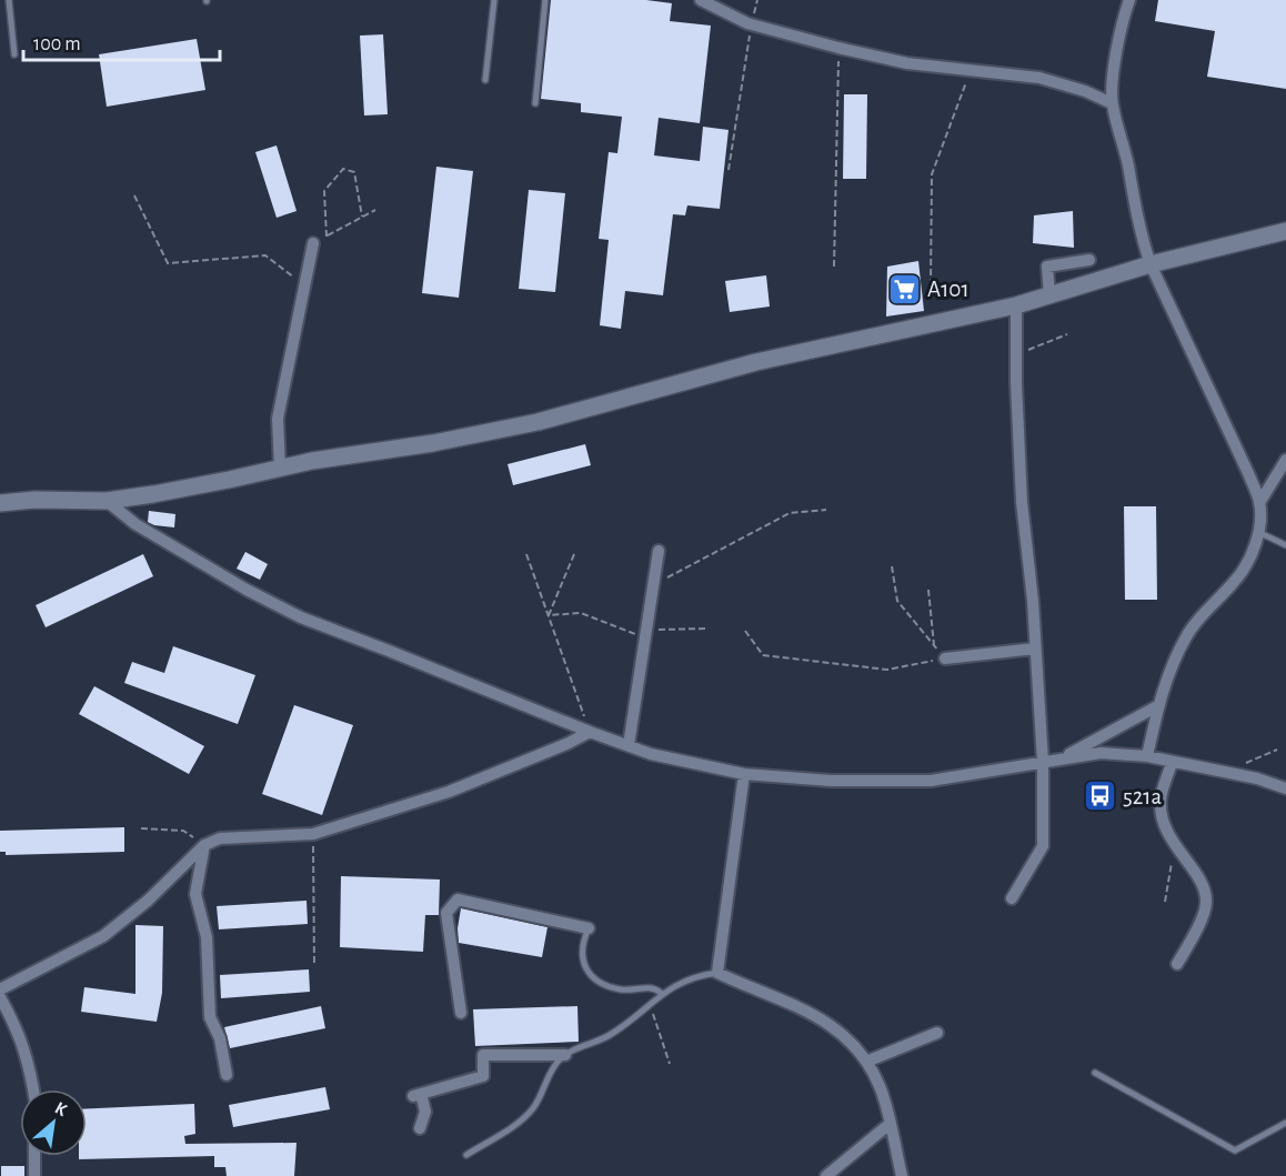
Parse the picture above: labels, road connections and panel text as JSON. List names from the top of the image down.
{
  "places": {
    "supermarket": ["A101"],
    "bus stop": ["521a"]
  },
  "scale_bar": "100 m",
  "north": "top right"
}
